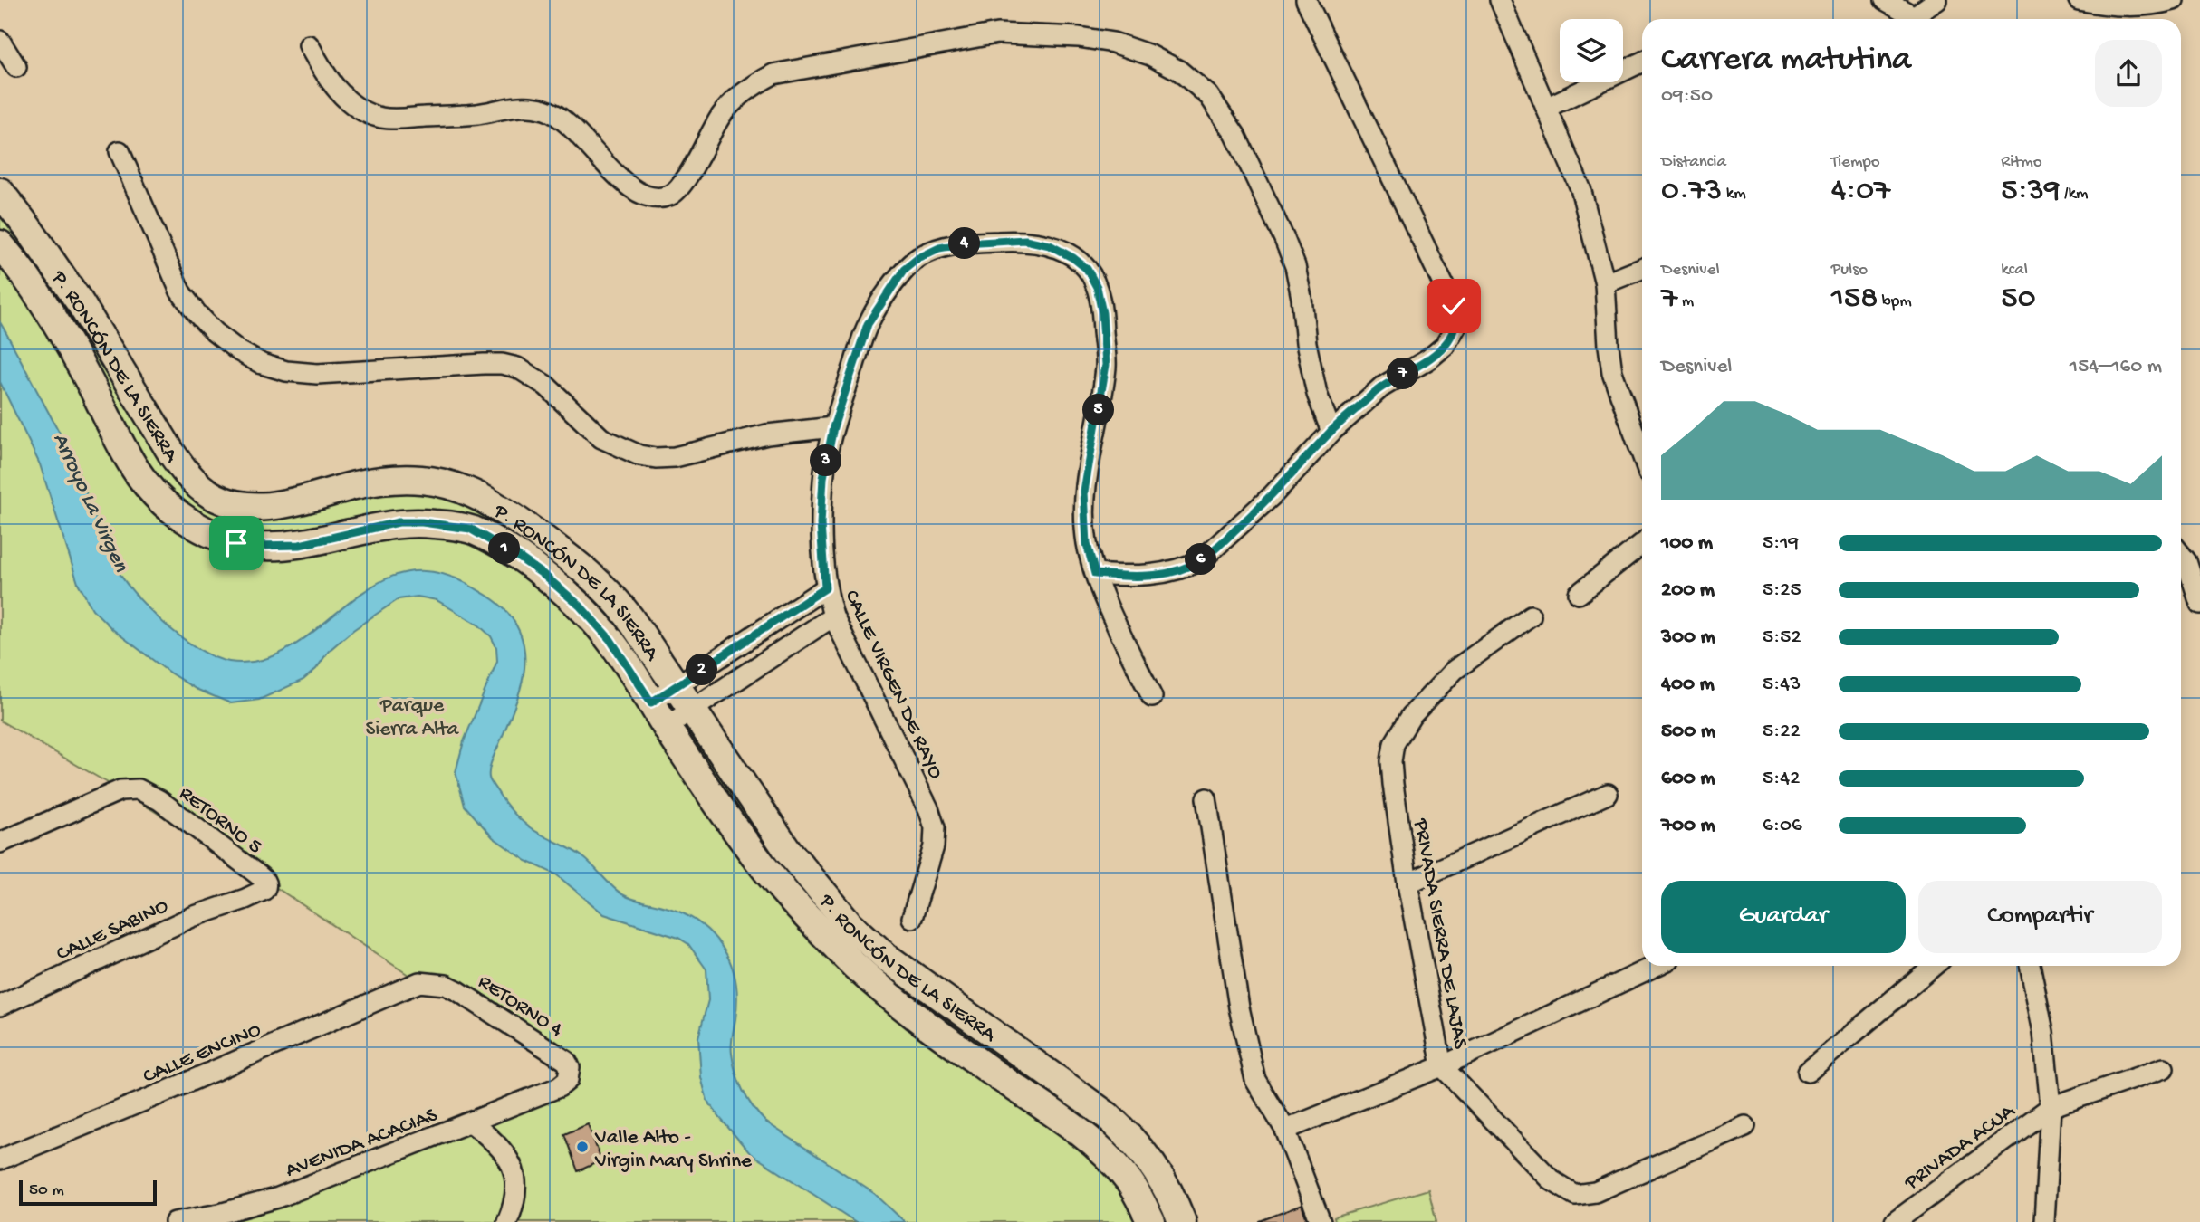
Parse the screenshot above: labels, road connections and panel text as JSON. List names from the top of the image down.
{
  "streets": {
    "street": [
      "P. RONCÓN DE LA SIERRA",
      "CALLE VIRGEN DE RAYO",
      "RETORNO 5",
      "CALLE SABINO",
      "PRIVADA SIERRA DE LAJAS",
      "RETORNO 4",
      "CALLE ENCINO",
      "AVENIDA ACACIAS",
      "PRIVADA ACUA"
    ]
  },
  "crossings": [
    ["RETORNO 5", "CALLE SABINO"],
    ["RETORNO 4", "CALLE ENCINO"],
    ["RETORNO 4", "AVENIDA ACACIAS"]
  ],
  "water": ["Arroyo La Virgen"],
  "parks": ["Parque Sierra Alta"],
  "places": ["Valle Alto - Virgin Mary Shrine"],
  "scale_bar": "50 m",
  "page": {
    "heading": ["Carrera matutina", "09:50"],
    "stats": [
      ["Distancia", "0.73 km"],
      ["Tiempo", "4:07"],
      ["Ritmo", "5:39 /km"],
      ["Desnivel", "7 m"],
      ["Pulso", "158 bpm"],
      ["kcal", "50"]
    ],
    "pins": [
      "4",
      "7",
      "5",
      "3",
      "1",
      "6",
      "2"
    ],
    "chart": ["Desnivel", "154–160 m"],
    "list": [
      {
        "name": "100 m",
        "note": "5:19"
      },
      {
        "name": "200 m",
        "note": "5:25"
      },
      {
        "name": "300 m",
        "note": "5:52"
      },
      {
        "name": "400 m",
        "note": "5:43"
      },
      {
        "name": "500 m",
        "note": "5:22"
      },
      {
        "name": "600 m",
        "note": "5:42"
      },
      {
        "name": "700 m",
        "note": "6:06"
      }
    ],
    "buttons": ["Guardar", "Compartir"],
    "scale": "50 m"
  }
}
